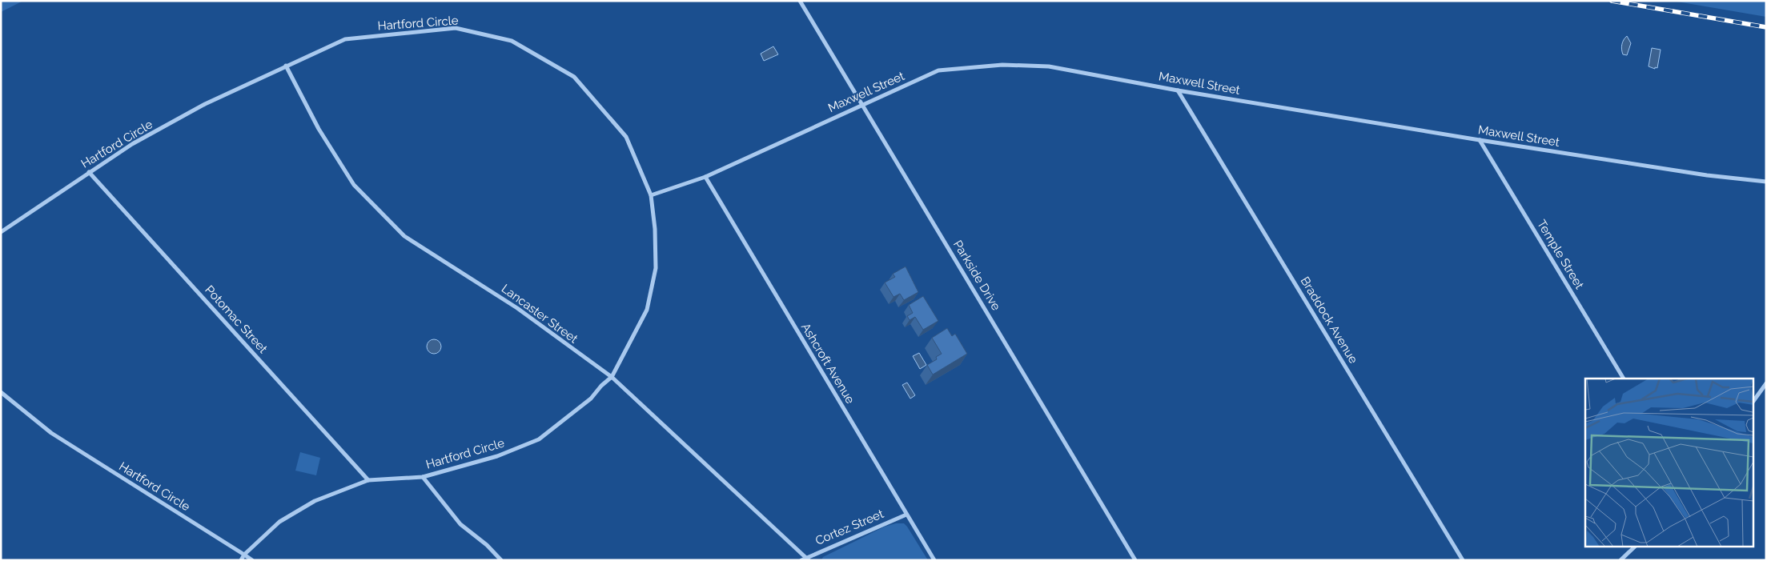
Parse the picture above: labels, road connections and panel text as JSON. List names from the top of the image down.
{
  "streets": {
    "street": [
      "Hartford Circle",
      "Maxwell Street",
      "Temple Street",
      "Parkside Drive",
      "Lancaster Street",
      "Potomac Street",
      "Braddock Avenue",
      "Ashcroft Avenue",
      "Cortez Street"
    ]
  },
  "crossings": [
    ["Hartford Circle", "Maxwell Street"],
    ["Hartford Circle", "Lancaster Street"],
    ["Hartford Circle", "Potomac Street"],
    ["Maxwell Street", "Temple Street"],
    ["Maxwell Street", "Parkside Drive"],
    ["Maxwell Street", "Braddock Avenue"],
    ["Maxwell Street", "Ashcroft Avenue"],
    ["Lancaster Street", "Cortez Street"],
    ["Ashcroft Avenue", "Cortez Street"]
  ]
}
